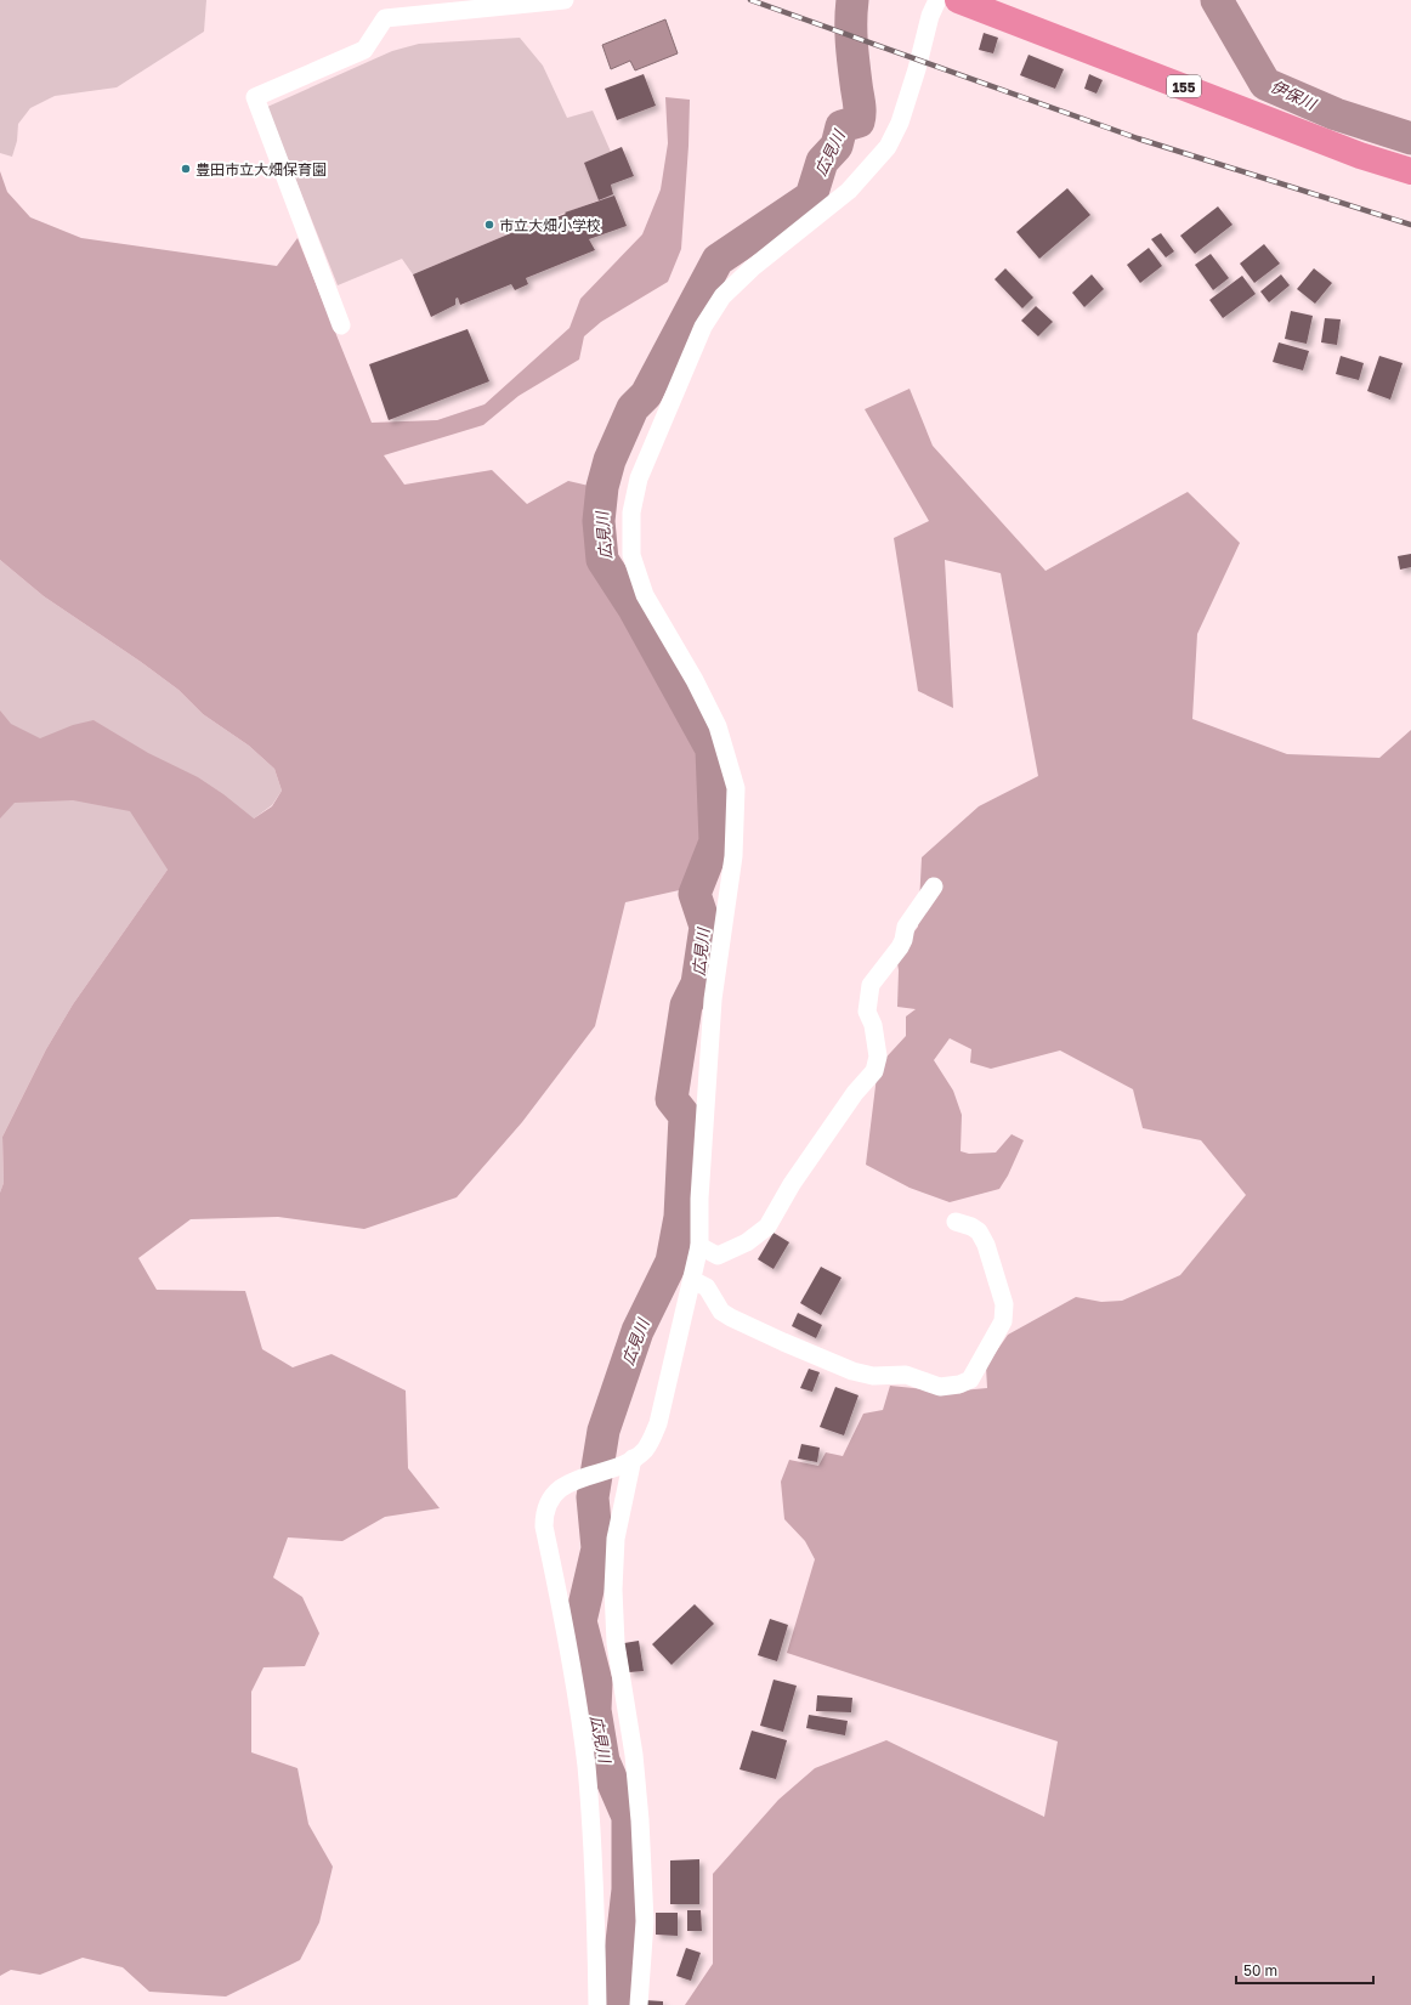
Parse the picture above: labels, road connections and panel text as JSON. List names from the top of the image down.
{
  "streets": {
    "highway": ["155"]
  },
  "water": ["伊保川", "広見川"],
  "places": ["豊田市立大畑保育園", "市立大畑小学校"],
  "scale_bar": "50 m"
}
